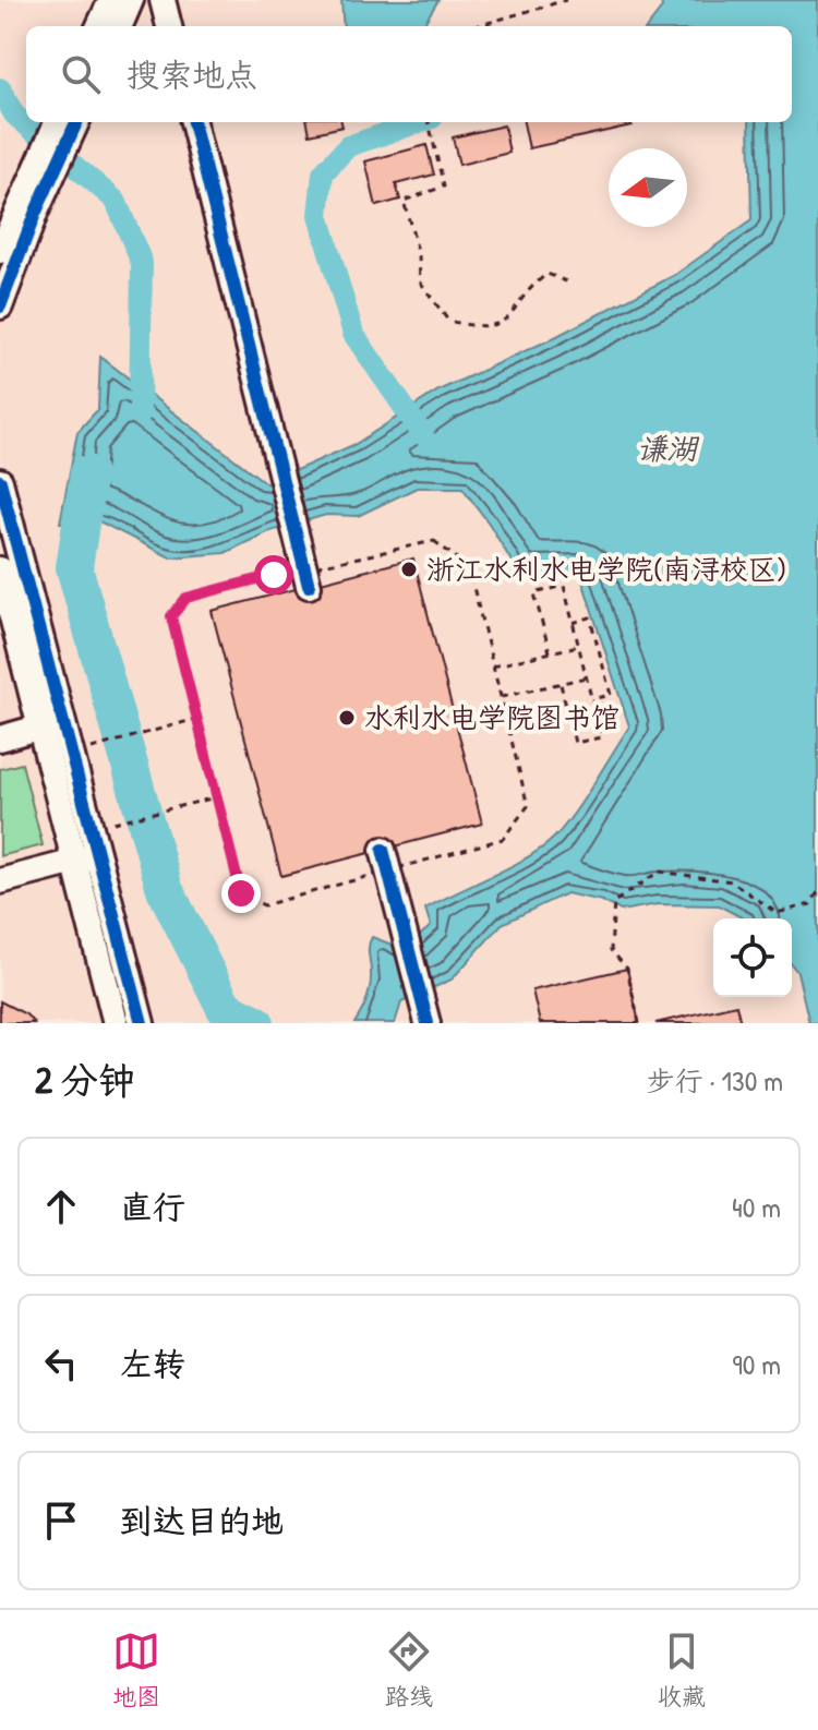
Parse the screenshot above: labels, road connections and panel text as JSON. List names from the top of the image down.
{
  "water": ["谦湖"],
  "places": ["浙江水利水电学院(南浔校区)", "水利水电学院图书馆"],
  "north": "left",
  "page": {
    "search": "搜索地点",
    "heading": ["2 分钟", "步行 · 130 m"],
    "list": [
      ["直行", "40 m"],
      ["左转", "90 m"],
      "到达目的地"
    ],
    "nav": ["地图", "路线", "收藏"]
  }
}
